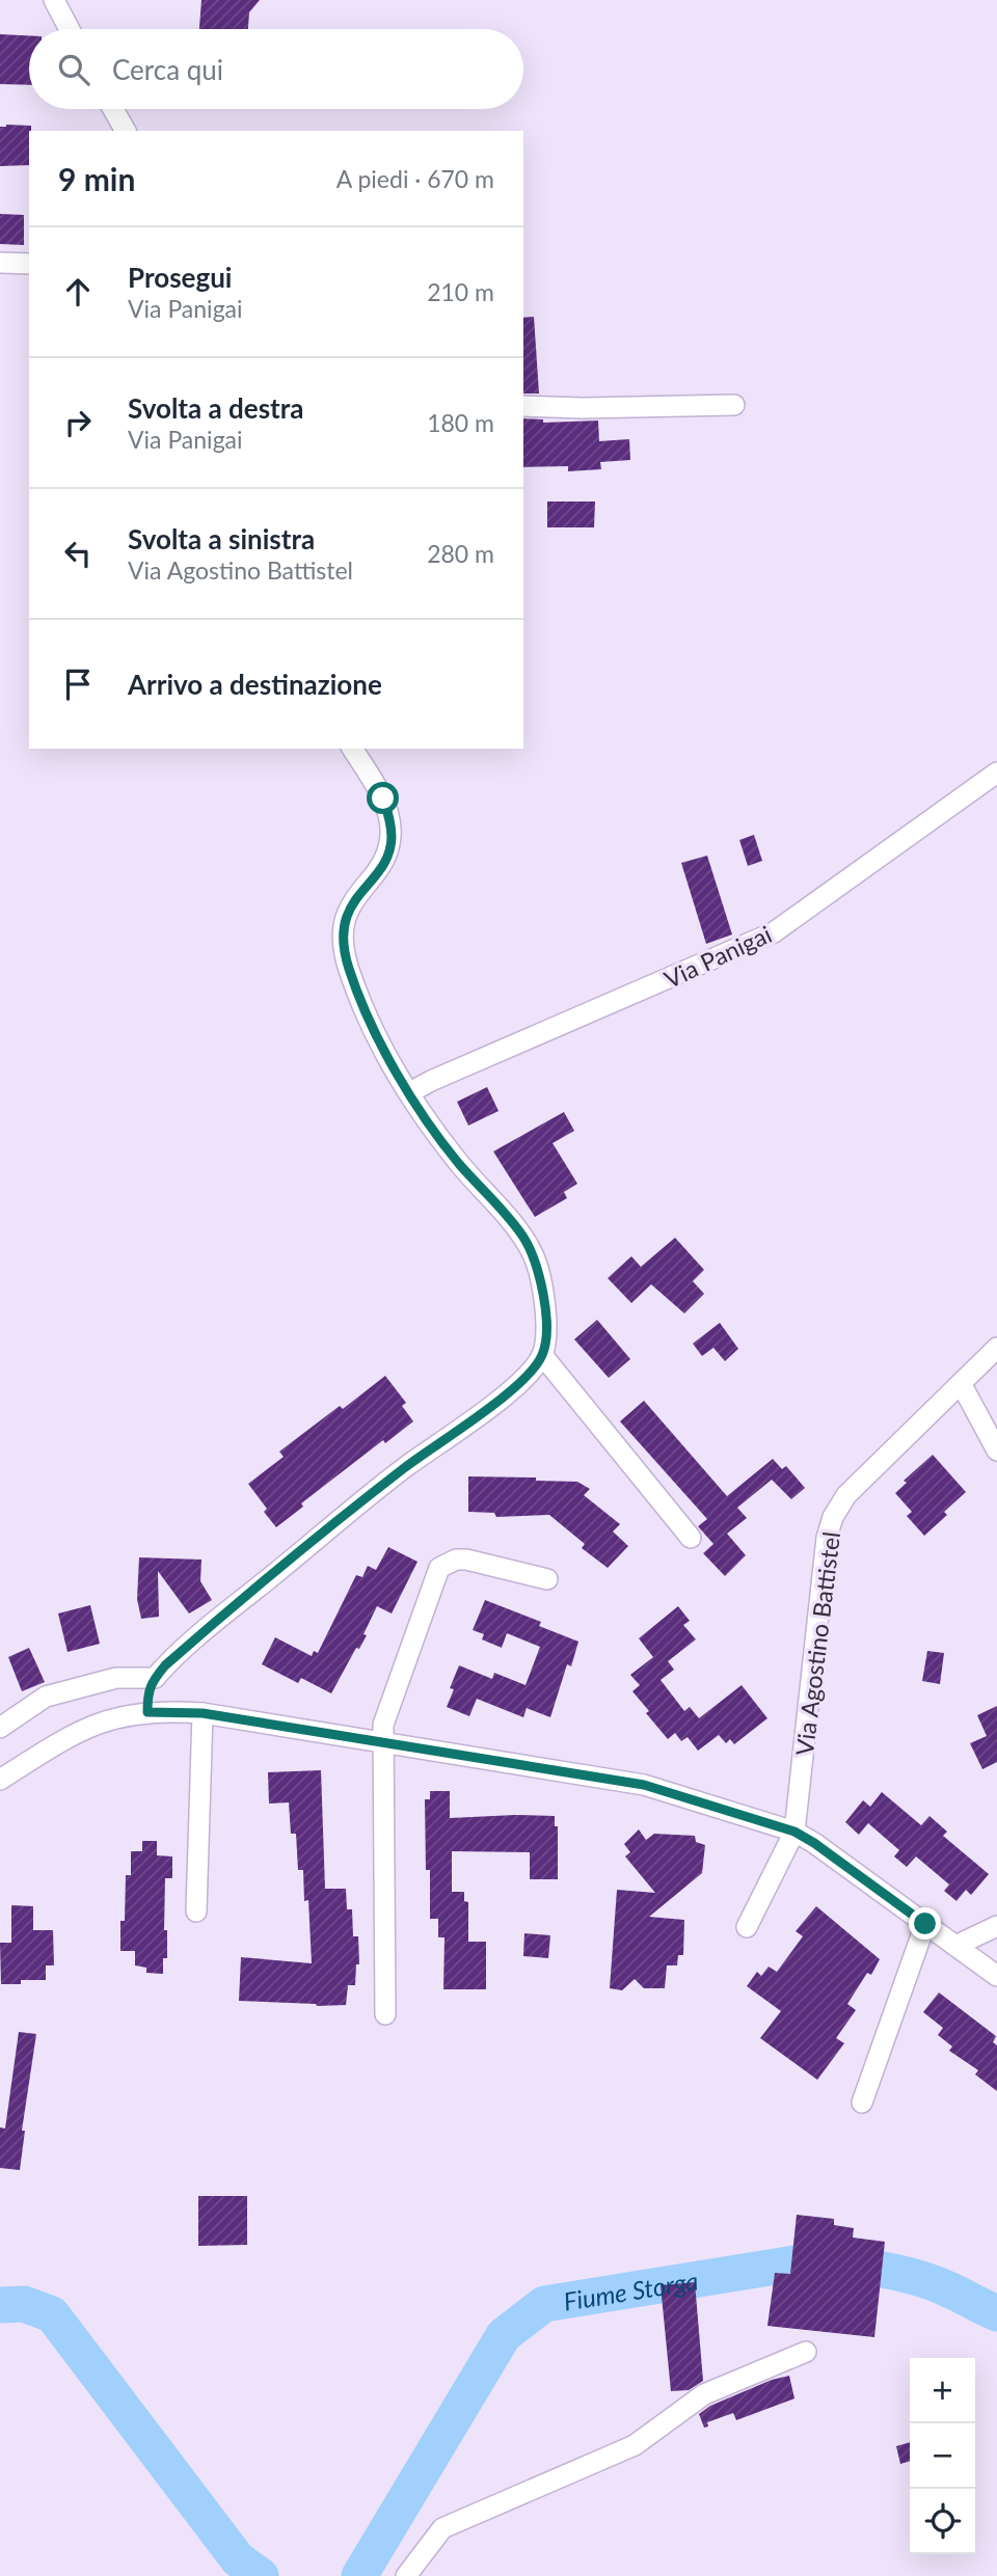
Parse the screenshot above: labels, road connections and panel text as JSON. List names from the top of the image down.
{
  "streets": {
    "street": ["Via Panigai", "Via Agostino Battistel"]
  },
  "water": ["Fiume Storga"],
  "page": {
    "search": "Cerca qui",
    "heading": ["9 min", "A piedi · 670 m"],
    "list": [
      ["Prosegui", "Via Panigai", "210 m"],
      ["Svolta a destra", "Via Panigai", "180 m"],
      ["Svolta a sinistra", "Via Agostino Battistel", "280 m"],
      "Arrivo a destinazione"
    ],
    "map_buttons": ["+", "−"]
  }
}
